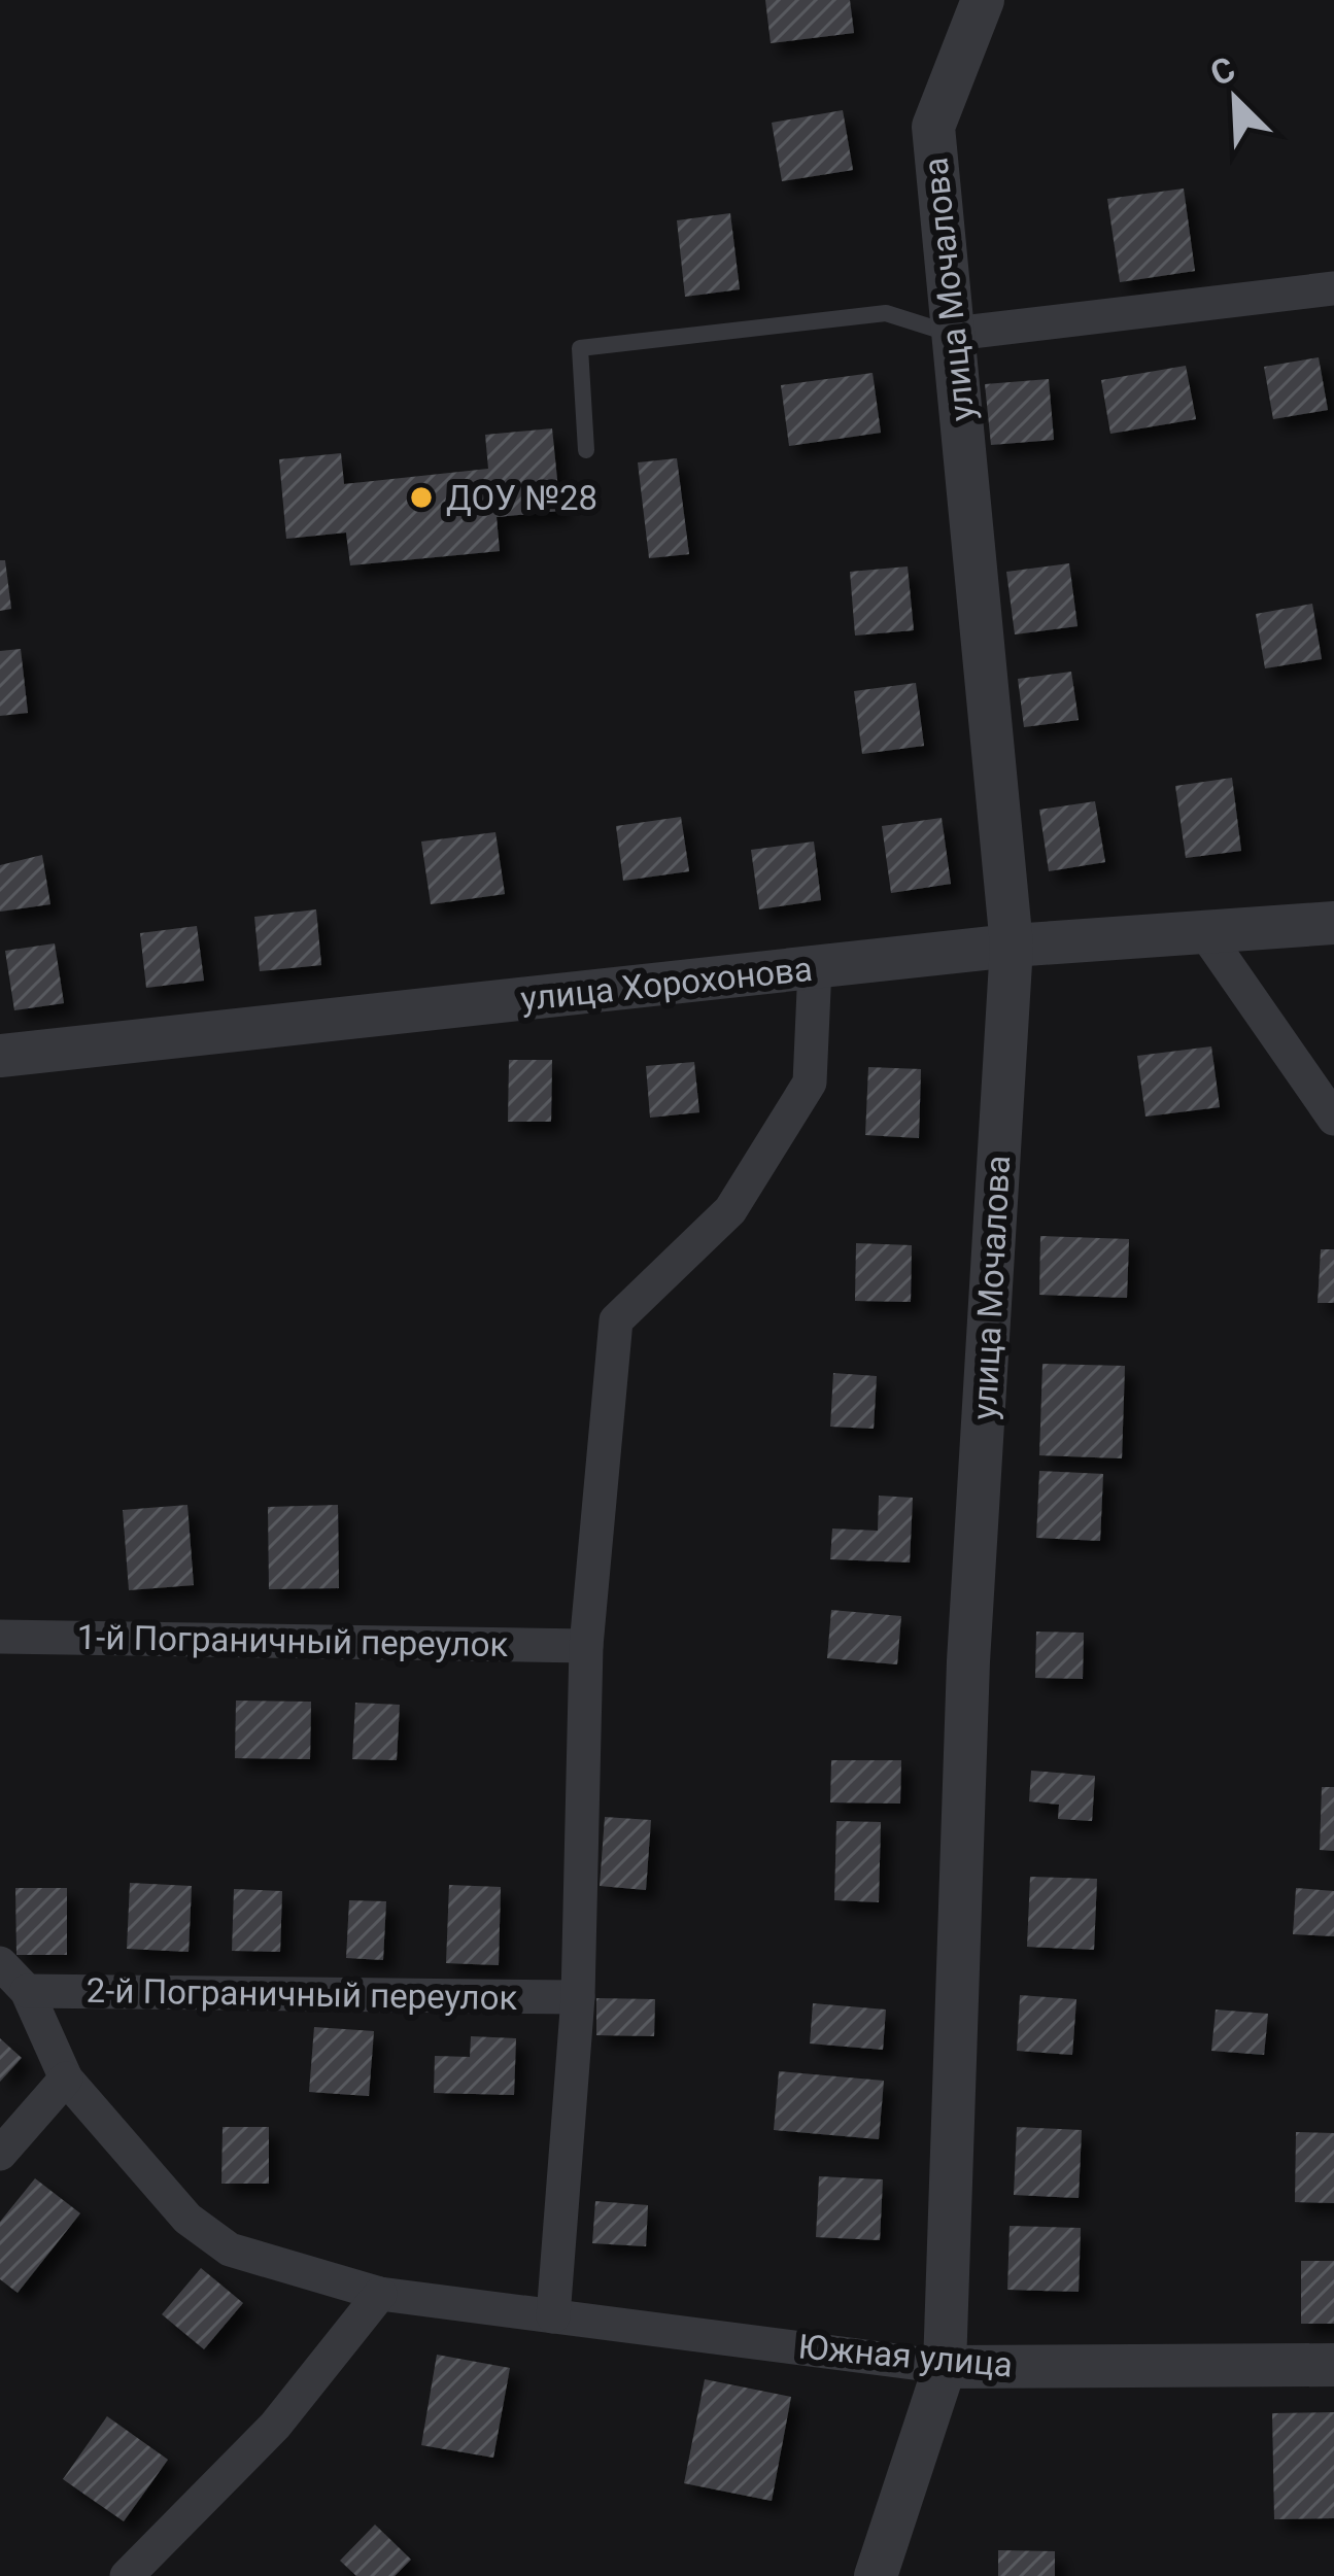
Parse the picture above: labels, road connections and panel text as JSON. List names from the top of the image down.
{
  "streets": {
    "street": [
      "улица Мочалова",
      "улица Хорохонова",
      "1-й Пограничный переулок",
      "2-й Пограничный переулок",
      "Южная улица"
    ]
  },
  "crossings": [
    ["улица Мочалова", "улица Хорохонова"],
    ["улица Мочалова", "Южная улица"],
    ["2-й Пограничный переулок", "Южная улица"]
  ],
  "places": ["ДОУ №28"],
  "north": "top left"
}
